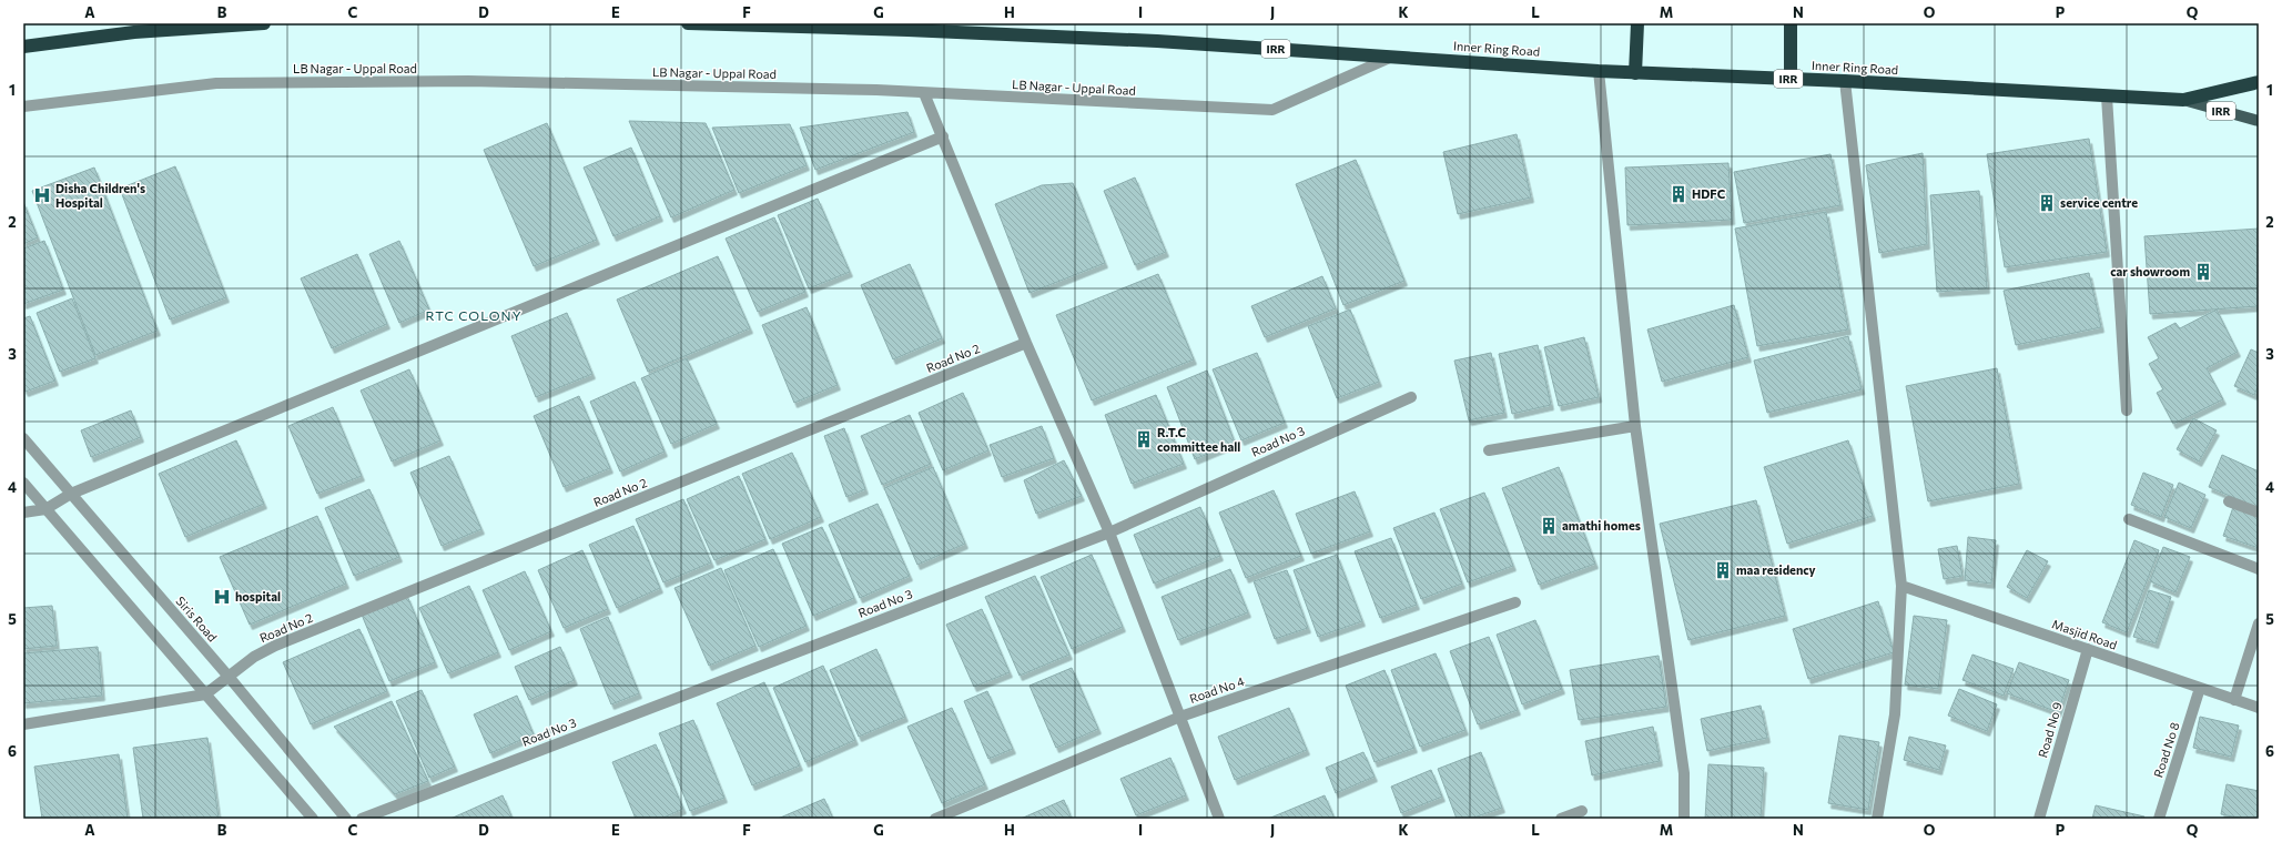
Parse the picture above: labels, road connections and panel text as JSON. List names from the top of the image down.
{
  "streets": {
    "highway": ["IRR", "Inner Ring Road"],
    "street": [
      "LB Nagar - Uppal Road",
      "Road No 2",
      "Road No 3",
      "Siris Road",
      "Masjid Road",
      "Road No 4",
      "Road No 9",
      "Road No 8"
    ]
  },
  "crossings": [
    ["IRR", "Inner Ring Road"],
    ["IRR", "LB Nagar - Uppal Road"],
    ["Inner Ring Road", "LB Nagar - Uppal Road"],
    ["Road No 2", "Siris Road"],
    ["Masjid Road", "Road No 9"],
    ["Masjid Road", "Road No 8"]
  ],
  "districts": ["RTC COLONY"],
  "places": {
    "building": [
      "HDFC",
      "service centre",
      "car showroom",
      "R.T.C committee hall",
      "amathi homes",
      "maa residency"
    ],
    "hospital": ["Disha Children's Hospital", "hospital"]
  },
  "grid": {
    "columns": [
      "A",
      "B",
      "C",
      "D",
      "E",
      "F",
      "G",
      "H",
      "I",
      "J",
      "K",
      "L",
      "M",
      "N",
      "O",
      "P",
      "Q"
    ],
    "rows": [
      "1",
      "2",
      "3",
      "4",
      "5",
      "6"
    ]
  }
}
